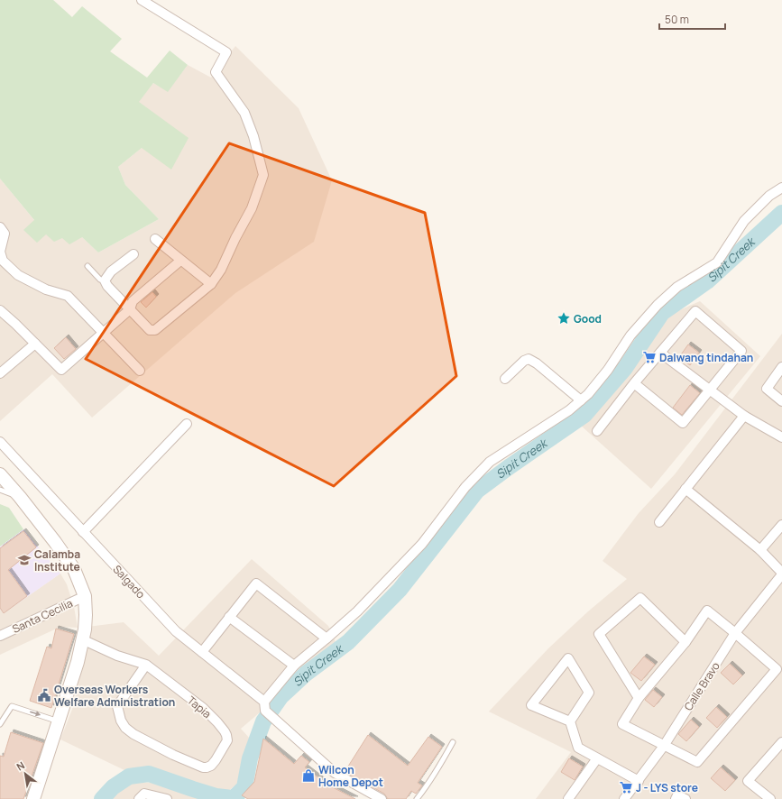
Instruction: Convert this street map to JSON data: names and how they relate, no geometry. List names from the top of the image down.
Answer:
{
  "streets": {
    "street": [
      "Salgado",
      "Santa Cecilia",
      "Calle Bravo",
      "Tapia"
    ]
  },
  "water": ["Sipit Creek"],
  "places": {
    "place": ["Good"],
    "supermarket": ["Dalwang tindahan", "J - LYS store"],
    "school or university": ["Calamba Institute"],
    "public building": ["Overseas Workers Welfare Administration"],
    "shop": ["Wilcon Home Depot"]
  },
  "scale_bar": "50 m",
  "north": "top left"
}
